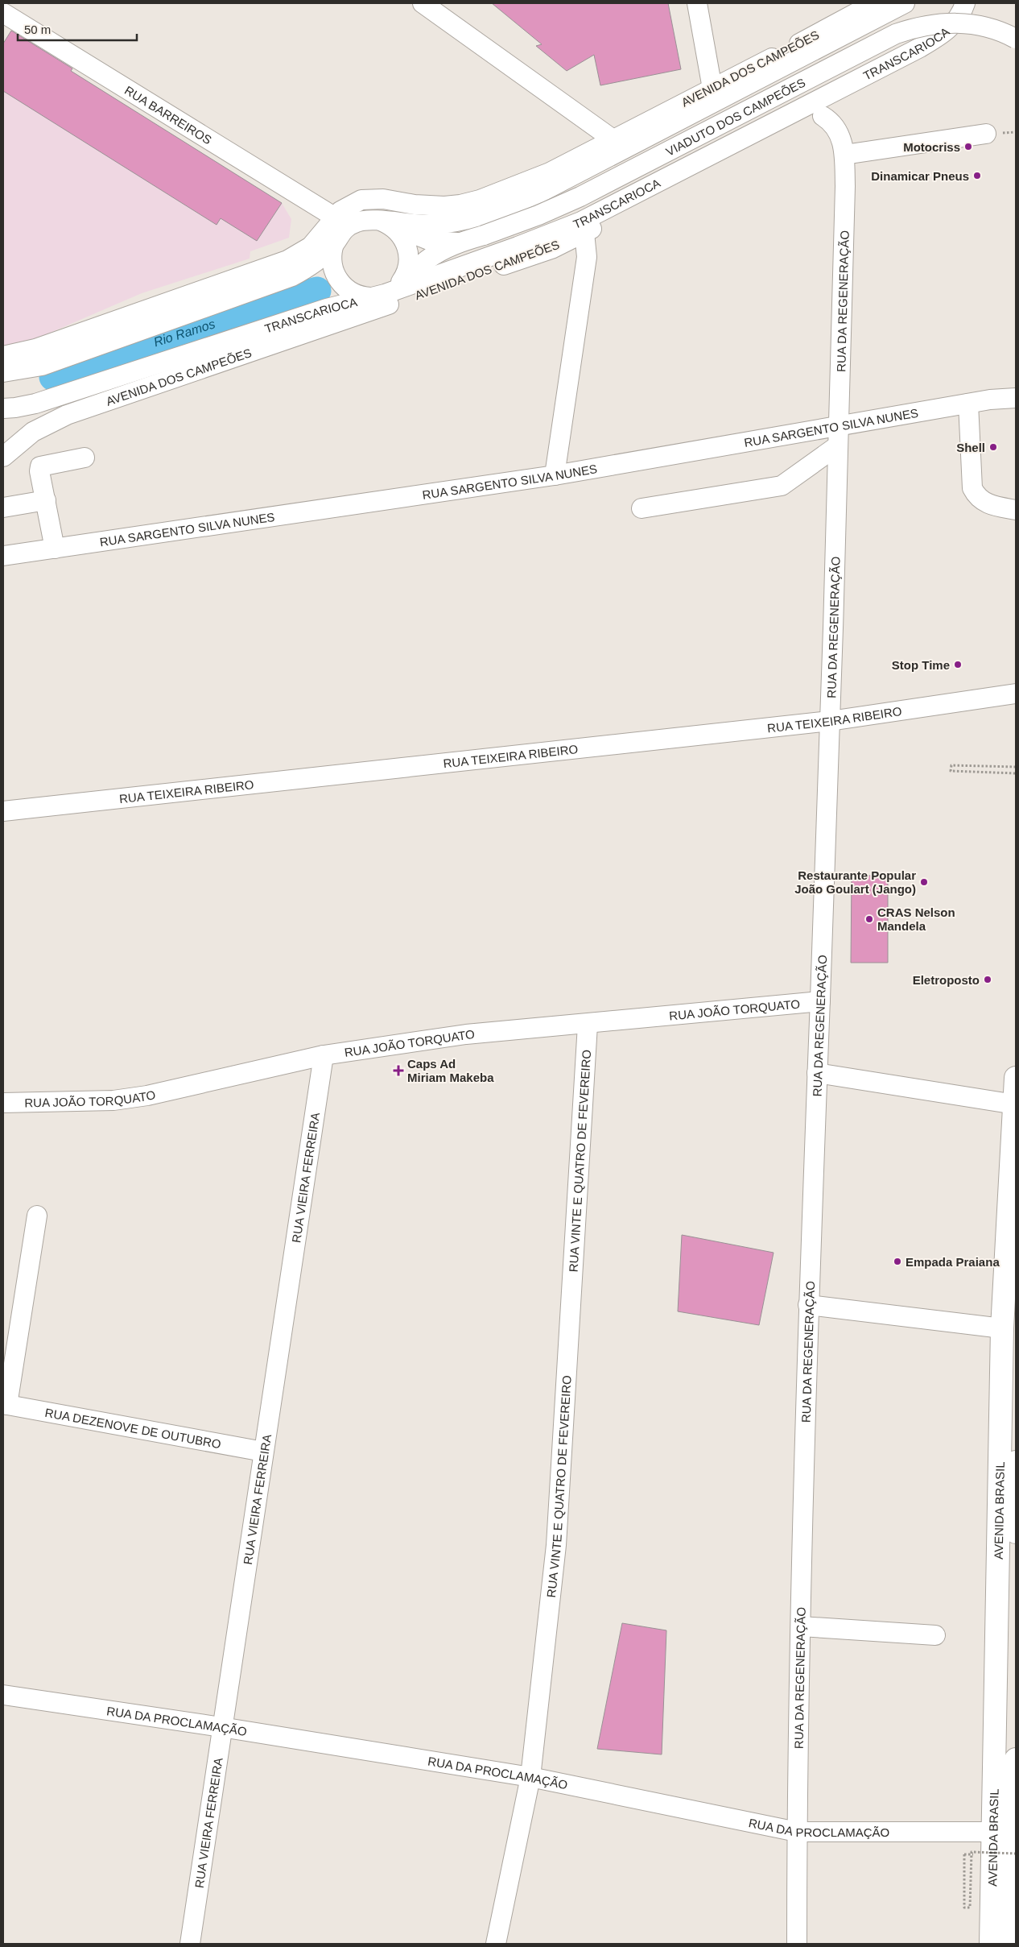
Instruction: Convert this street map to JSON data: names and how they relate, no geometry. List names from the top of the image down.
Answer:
{
  "streets": {
    "highway": ["AVENIDA BRASIL"],
    "street": [
      "TRANSCARIOCA",
      "AVENIDA DOS CAMPEÕES",
      "RUA BARREIROS",
      "VIADUTO DOS CAMPEÕES",
      "RUA DA REGENERAÇÃO",
      "RUA SARGENTO SILVA NUNES",
      "RUA TEIXEIRA RIBEIRO",
      "RUA JOÃO TORQUATO",
      "RUA VINTE E QUATRO DE FEVEREIRO",
      "RUA VIEIRA FERREIRA",
      "RUA DEZENOVE DE OUTUBRO",
      "RUA DA PROCLAMAÇÃO"
    ]
  },
  "crossings": [
    ["TRANSCARIOCA", "AVENIDA DOS CAMPEÕES"],
    ["TRANSCARIOCA", "RUA BARREIROS"],
    ["AVENIDA DOS CAMPEÕES", "RUA BARREIROS"],
    ["AVENIDA DOS CAMPEÕES", "RUA DA REGENERAÇÃO"],
    ["RUA DA REGENERAÇÃO", "RUA SARGENTO SILVA NUNES"],
    ["RUA DA REGENERAÇÃO", "RUA TEIXEIRA RIBEIRO"],
    ["RUA DA REGENERAÇÃO", "RUA JOÃO TORQUATO"],
    ["RUA DA REGENERAÇÃO", "RUA DA PROCLAMAÇÃO"],
    ["RUA JOÃO TORQUATO", "RUA VINTE E QUATRO DE FEVEREIRO"],
    ["RUA JOÃO TORQUATO", "RUA VIEIRA FERREIRA"],
    ["RUA VINTE E QUATRO DE FEVEREIRO", "RUA DA PROCLAMAÇÃO"],
    ["RUA VIEIRA FERREIRA", "RUA DEZENOVE DE OUTUBRO"],
    ["RUA VIEIRA FERREIRA", "RUA DA PROCLAMAÇÃO"],
    ["AVENIDA BRASIL", "RUA DA PROCLAMAÇÃO"]
  ],
  "water": ["Rio Ramos"],
  "places": {
    "other": [
      "Motocriss",
      "Dinamicar Pneus",
      "Shell",
      "Stop Time",
      "Restaurante Popular João Goulart (Jango)",
      "CRAS Nelson Mandela",
      "Eletroposto",
      "Empada Praiana"
    ],
    "health": ["Caps Ad Miriam Makeba"]
  },
  "scale_bar": "50 m"
}
